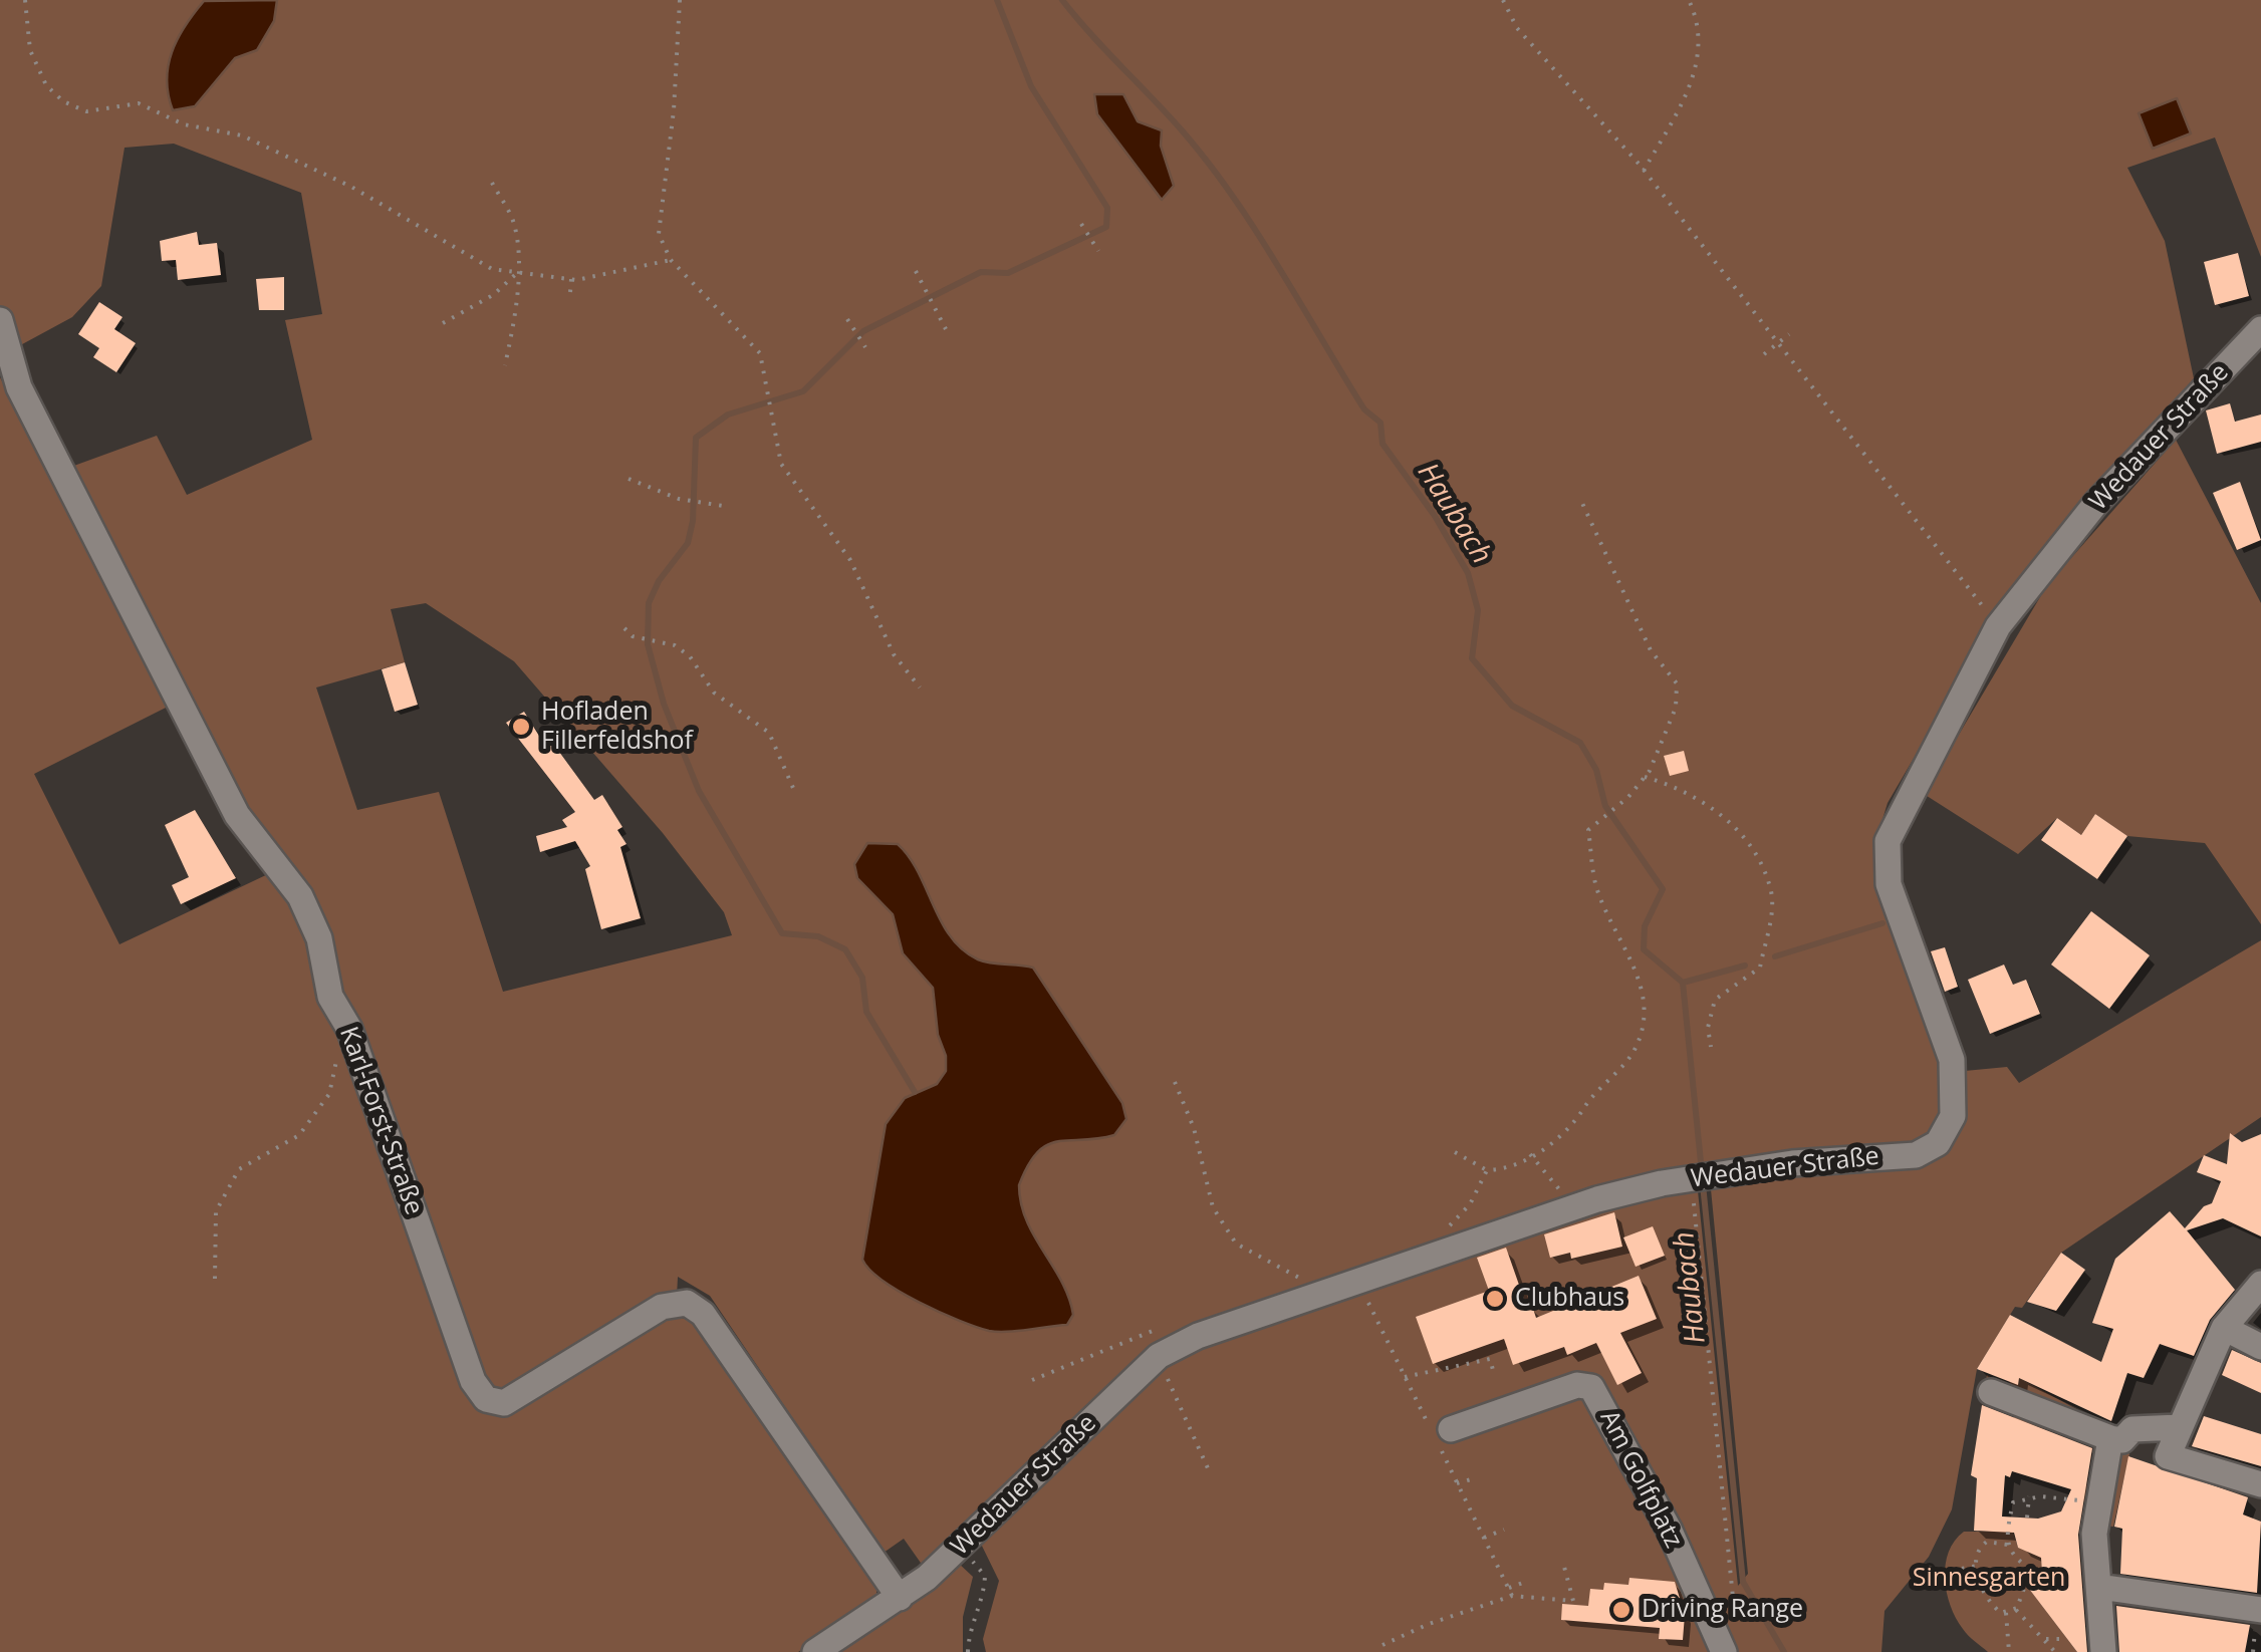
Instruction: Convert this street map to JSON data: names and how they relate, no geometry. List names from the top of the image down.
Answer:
{
  "streets": {
    "street": ["Wedauer Straße", "Karl-Forst-Straße", "Am Golfplatz"]
  },
  "crossings": [
    ["Wedauer Straße", "Karl-Forst-Straße"]
  ],
  "water": ["Haubach"],
  "parks": ["Sinnesgarten"],
  "places": ["Hofladen Fillerfeldshof", "Clubhaus", "Driving Range"]
}
